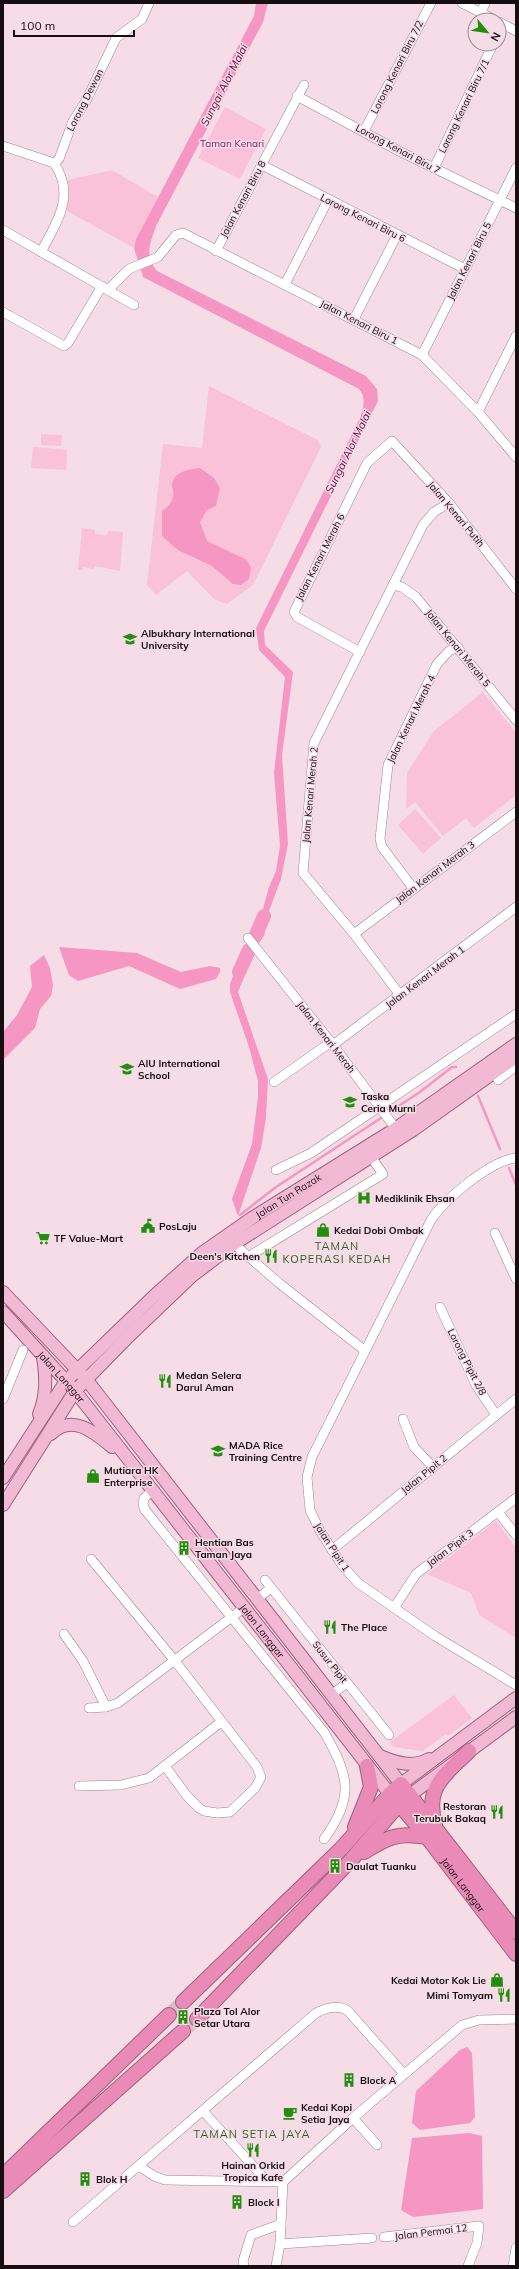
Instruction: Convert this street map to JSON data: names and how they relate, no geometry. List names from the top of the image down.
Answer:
{
  "streets": {
    "highway": ["Jalan Langgar"],
    "main road": ["Jalan Tun Razak"],
    "street": [
      "Lorong Kenari Biru 7/2",
      "Lorong Dewan",
      "Lorong Kenari Biru 7/1",
      "Lorong Kenari Biru 7",
      "Jalan Kenari Biru 8",
      "Lorong Kenari Biru 6",
      "Jalan Kenari Biru 5",
      "Jalan Kenari Biru 1",
      "Jalan Kenari Putih",
      "Jalan Kenari Merah 6",
      "Jalan Kenari Merah 5",
      "Jalan Kenari Merah 4",
      "Jalan Kenari Merah 2",
      "Jalan Kenari Merah 3",
      "Jalan Kenari Merah 1",
      "Jalan Kenari Merah",
      "Lorong Pipit 2/8",
      "Jalan Pipit 2",
      "Jalan Pipit 1",
      "Jalan Pipit 3",
      "Susur Pipit",
      "Jalan Permai 12"
    ]
  },
  "crossings": [
    ["Lorong Kenari Biru 7/2", "Lorong Kenari Biru 7"],
    ["Lorong Kenari Biru 7/1", "Lorong Kenari Biru 7"],
    ["Lorong Kenari Biru 7", "Jalan Kenari Biru 8"],
    ["Lorong Kenari Biru 7", "Jalan Kenari Biru 5"],
    ["Jalan Kenari Biru 8", "Lorong Kenari Biru 6"],
    ["Jalan Kenari Biru 8", "Jalan Kenari Biru 1"],
    ["Lorong Kenari Biru 6", "Jalan Kenari Biru 5"],
    ["Jalan Kenari Biru 5", "Jalan Kenari Biru 1"],
    ["Jalan Kenari Putih", "Jalan Kenari Merah 6"],
    ["Jalan Kenari Putih", "Jalan Kenari Merah 2"],
    ["Jalan Kenari Merah 6", "Jalan Kenari Merah 2"],
    ["Jalan Kenari Merah 5", "Jalan Kenari Merah 4"],
    ["Jalan Kenari Merah 5", "Jalan Kenari Merah 2"],
    ["Jalan Kenari Merah 4", "Jalan Kenari Merah 3"],
    ["Jalan Kenari Merah 2", "Jalan Kenari Merah 3"],
    ["Jalan Kenari Merah 2", "Jalan Kenari Merah 1"],
    ["Jalan Kenari Merah 1", "Jalan Kenari Merah"],
    ["Jalan Kenari Merah", "Jalan Tun Razak"],
    ["Jalan Tun Razak", "Jalan Langgar"],
    ["Lorong Pipit 2/8", "Jalan Pipit 2"],
    ["Jalan Pipit 2", "Jalan Pipit 1"],
    ["Jalan Pipit 1", "Jalan Pipit 3"]
  ],
  "districts": ["TAMAN KOPERASI KEDAH", "TAMAN SETIA JAYA"],
  "water": ["Sungai Alor Malai"],
  "parks": ["Taman Kenari"],
  "places": {
    "school or university": [
      "Albukhary International University",
      "AIU International School",
      "Taska Ceria Murni",
      "MADA Rice Training Centre"
    ],
    "hospital": ["Mediklinik Ehsan"],
    "public building": ["PosLaju"],
    "shop": ["Kedai Dobi Ombak", "Mutiara HK Enterprise", "Kedai Motor Kok Lie"],
    "supermarket": ["TF Value-Mart"],
    "restaurant": [
      "Deen's Kitchen",
      "Medan Selera Darul Aman",
      "The Place",
      "Restoran Terubuk Bakaq",
      "Mimi Tomyam",
      "Hainan Orkid Tropica Kafe"
    ],
    "building": [
      "Hentian Bas Taman Jaya",
      "Daulat Tuanku",
      "Plaza Tol Alor Setar Utara",
      "Block A",
      "Blok H",
      "Block I"
    ],
    "cafe": ["Kedai Kopi Setia Jaya"]
  },
  "scale_bar": "100 m",
  "north": "bottom right"
}
